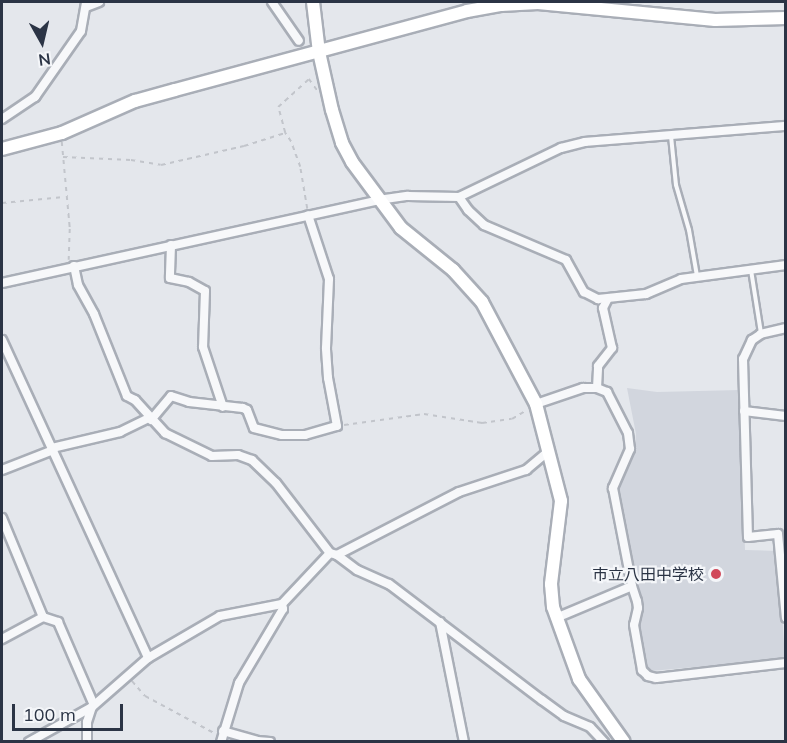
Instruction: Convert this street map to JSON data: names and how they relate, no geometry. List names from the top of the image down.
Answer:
{
  "places": ["市立八田中学校"],
  "scale_bar": "100 m",
  "north": "bottom"
}
